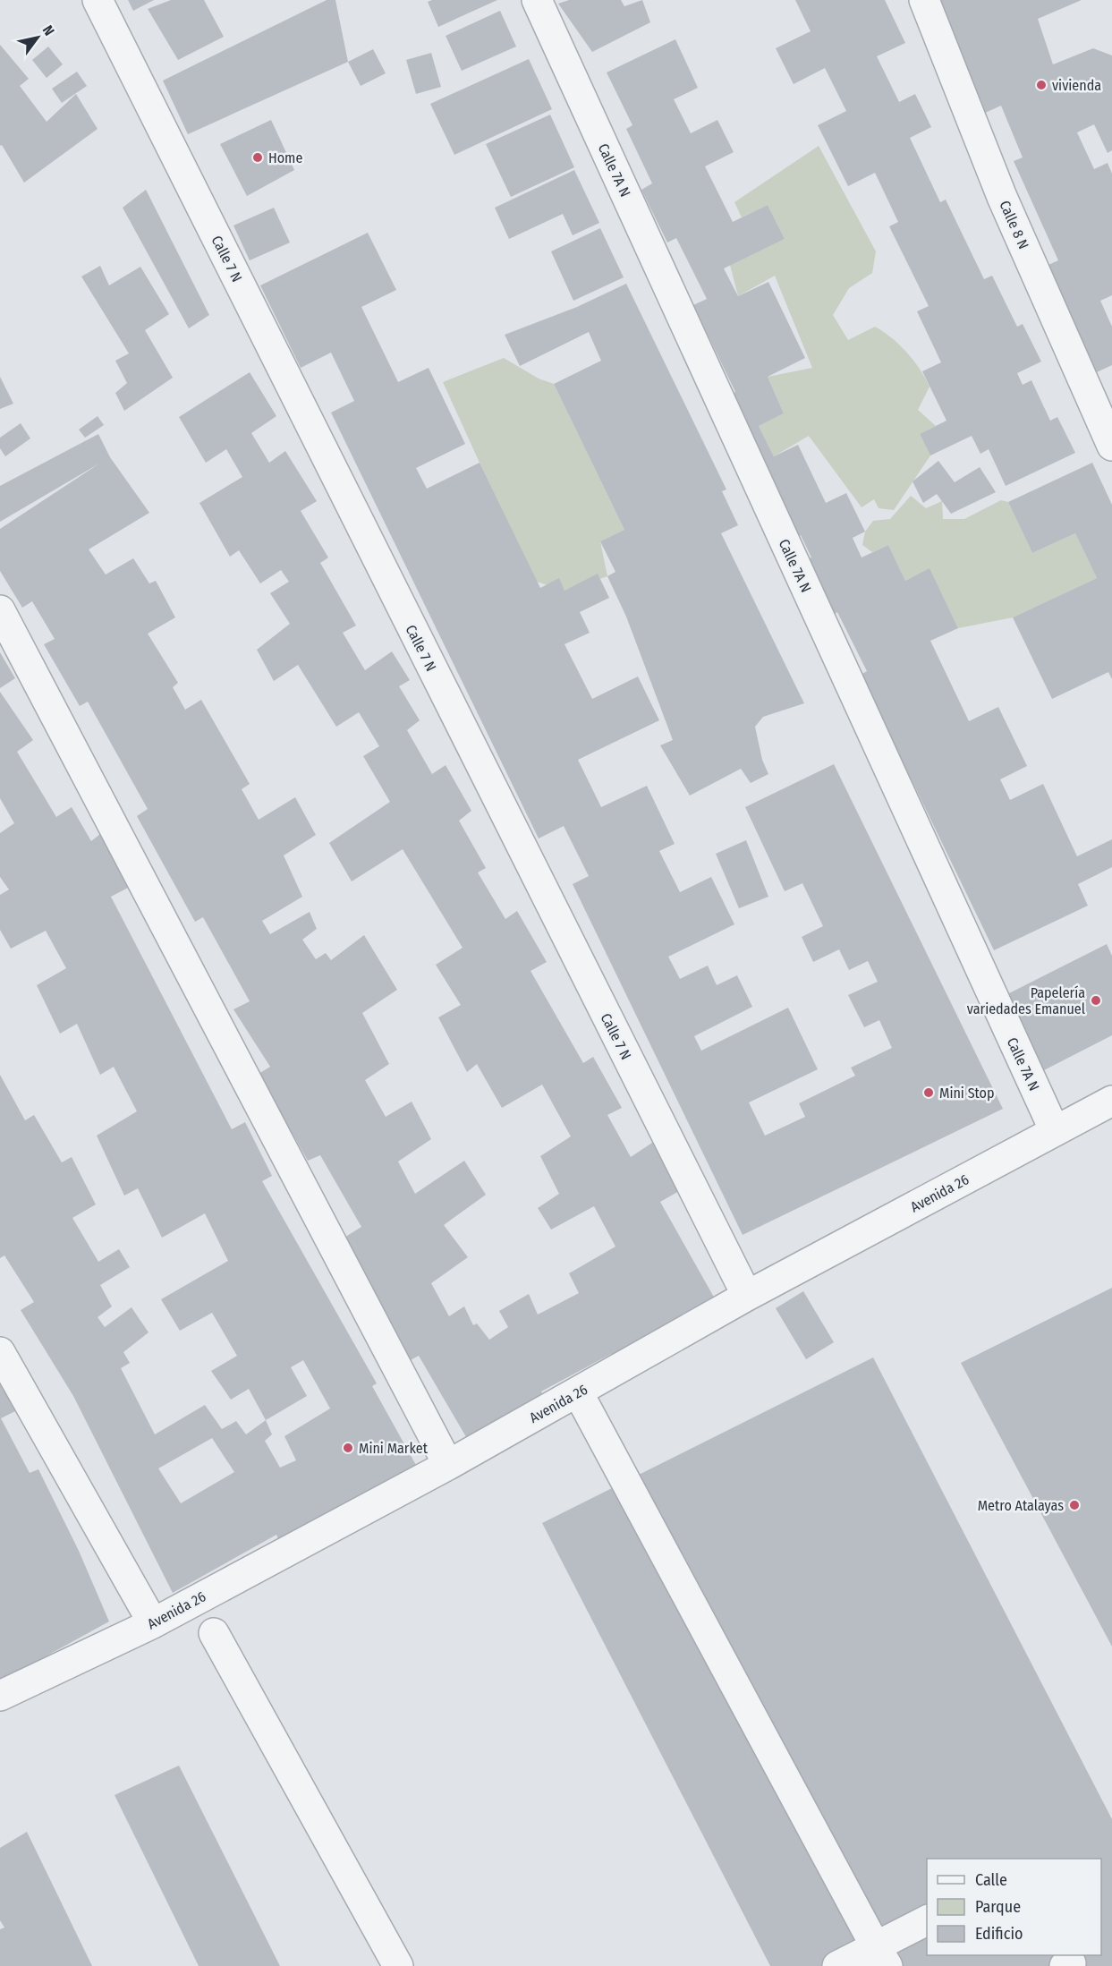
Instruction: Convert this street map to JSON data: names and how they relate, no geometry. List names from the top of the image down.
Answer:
{
  "streets": {
    "street": [
      "Calle 7A N",
      "Calle 8 N",
      "Calle 7 N",
      "Avenida 26"
    ]
  },
  "crossings": [
    ["Calle 7A N", "Avenida 26"],
    ["Calle 7 N", "Avenida 26"]
  ],
  "places": [
    "vivienda",
    "Home",
    "Papelería variedades Emanuel",
    "Mini Stop",
    "Mini Market",
    "Metro Atalayas"
  ],
  "legend": ["Calle", "Parque", "Edificio"],
  "north": "top right"
}
